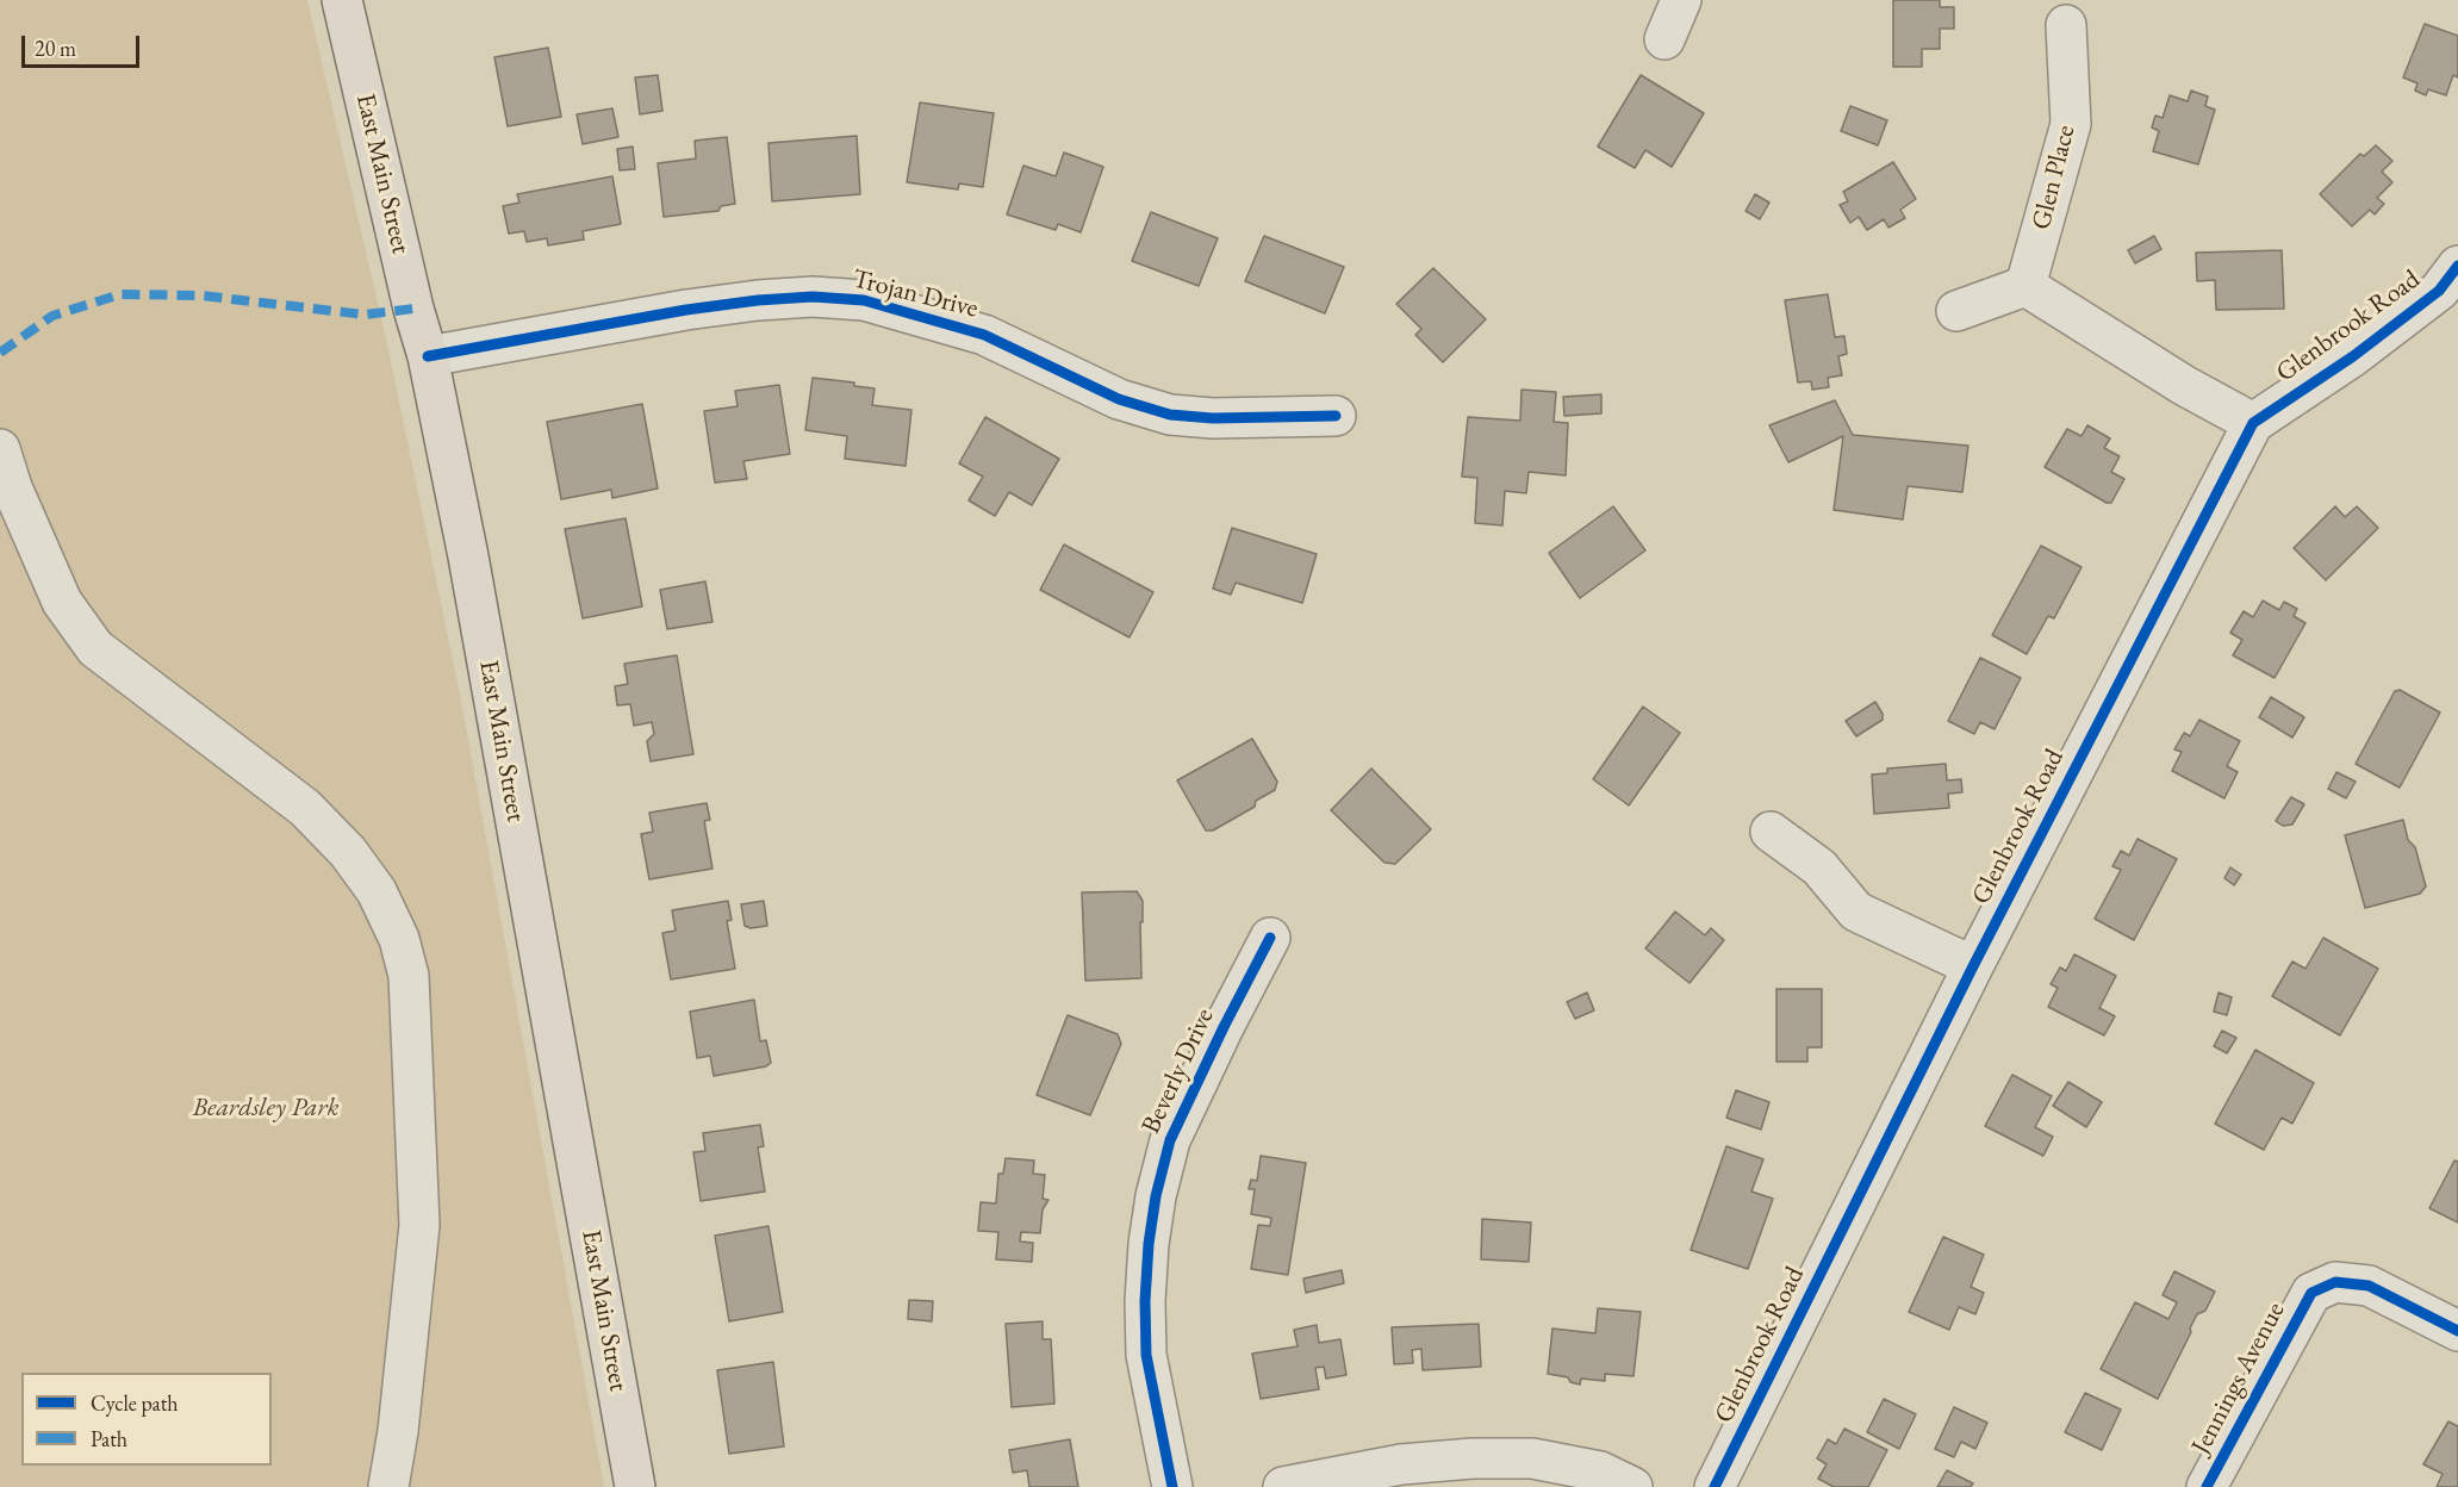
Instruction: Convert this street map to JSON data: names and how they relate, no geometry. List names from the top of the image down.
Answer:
{
  "streets": {
    "main road": ["East Main Street"],
    "street": [
      "Glen Place",
      "Trojan Drive",
      "Glenbrook Road",
      "Beverly Drive",
      "Jennings Avenue"
    ]
  },
  "crossings": [
    ["East Main Street", "Trojan Drive"]
  ],
  "parks": ["Beardsley Park"],
  "legend": ["Cycle path", "Path"],
  "scale_bar": "20 m"
}
